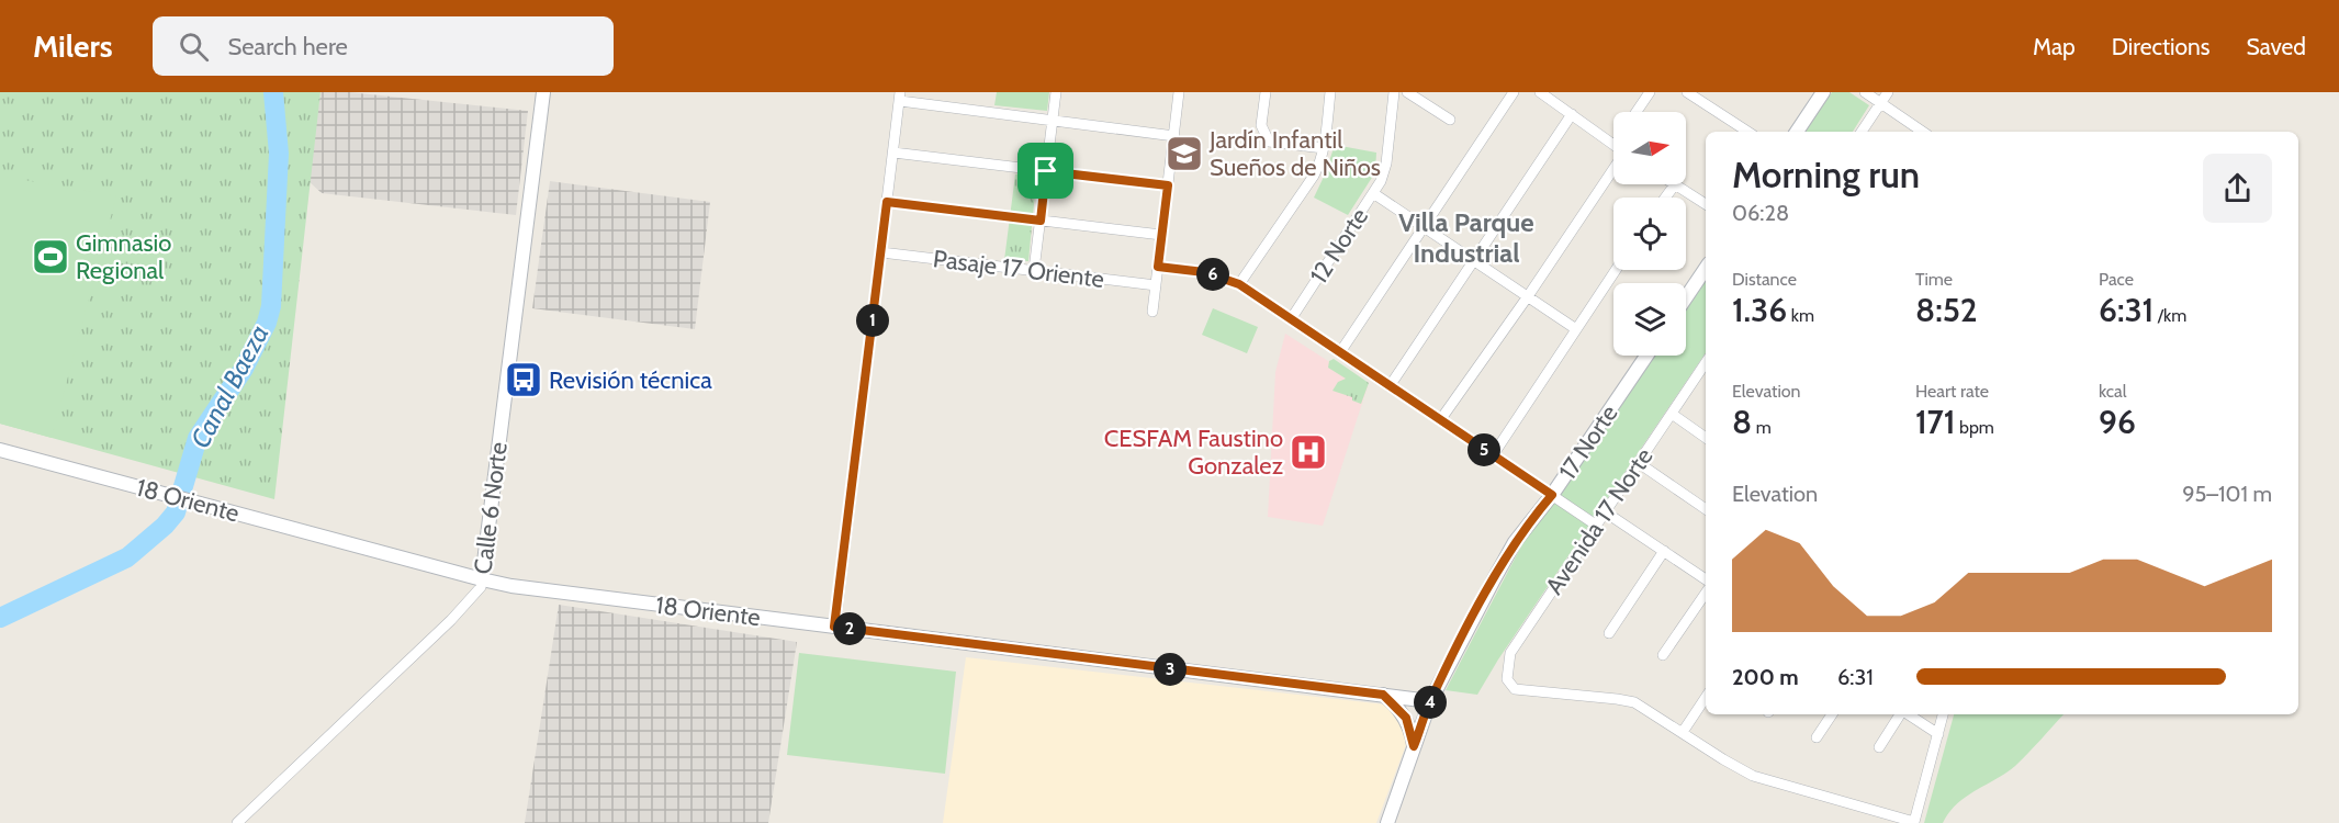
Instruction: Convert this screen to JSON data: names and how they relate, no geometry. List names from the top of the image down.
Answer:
{
  "streets": {
    "street": [
      "12 Norte",
      "Pasaje 17 Oriente",
      "17 Norte",
      "18 Oriente",
      "Calle 6 Norte",
      "Avenida 17 Norte"
    ]
  },
  "crossings": [
    ["17 Norte", "18 Oriente"],
    ["18 Oriente", "Calle 6 Norte"]
  ],
  "districts": ["Villa Parque Industrial"],
  "water": ["Canal Baeza"],
  "places": {
    "school or university": ["Jardín Infantil Sueños de Niños"],
    "sports": ["Gimnasio Regional"],
    "bus stop": ["Revisión técnica"],
    "hospital": ["CESFAM Faustino Gonzalez"]
  },
  "north": "right",
  "page": {
    "header": "Milers",
    "search": "Search here",
    "nav": ["Map", "Directions", "Saved"],
    "heading": ["Morning run", "06:28"],
    "stats": [
      ["Distance", "1.36 km"],
      ["Time", "8:52"],
      ["Pace", "6:31 /km"],
      ["Elevation", "8 m"],
      ["Heart rate", "171 bpm"],
      ["kcal", "96"]
    ],
    "pins": [
      "6",
      "1",
      "5",
      "2",
      "3",
      "4"
    ],
    "chart": ["Elevation", "95–101 m"],
    "list": [
      {
        "name": "200 m",
        "note": "6:31"
      }
    ]
  }
}
